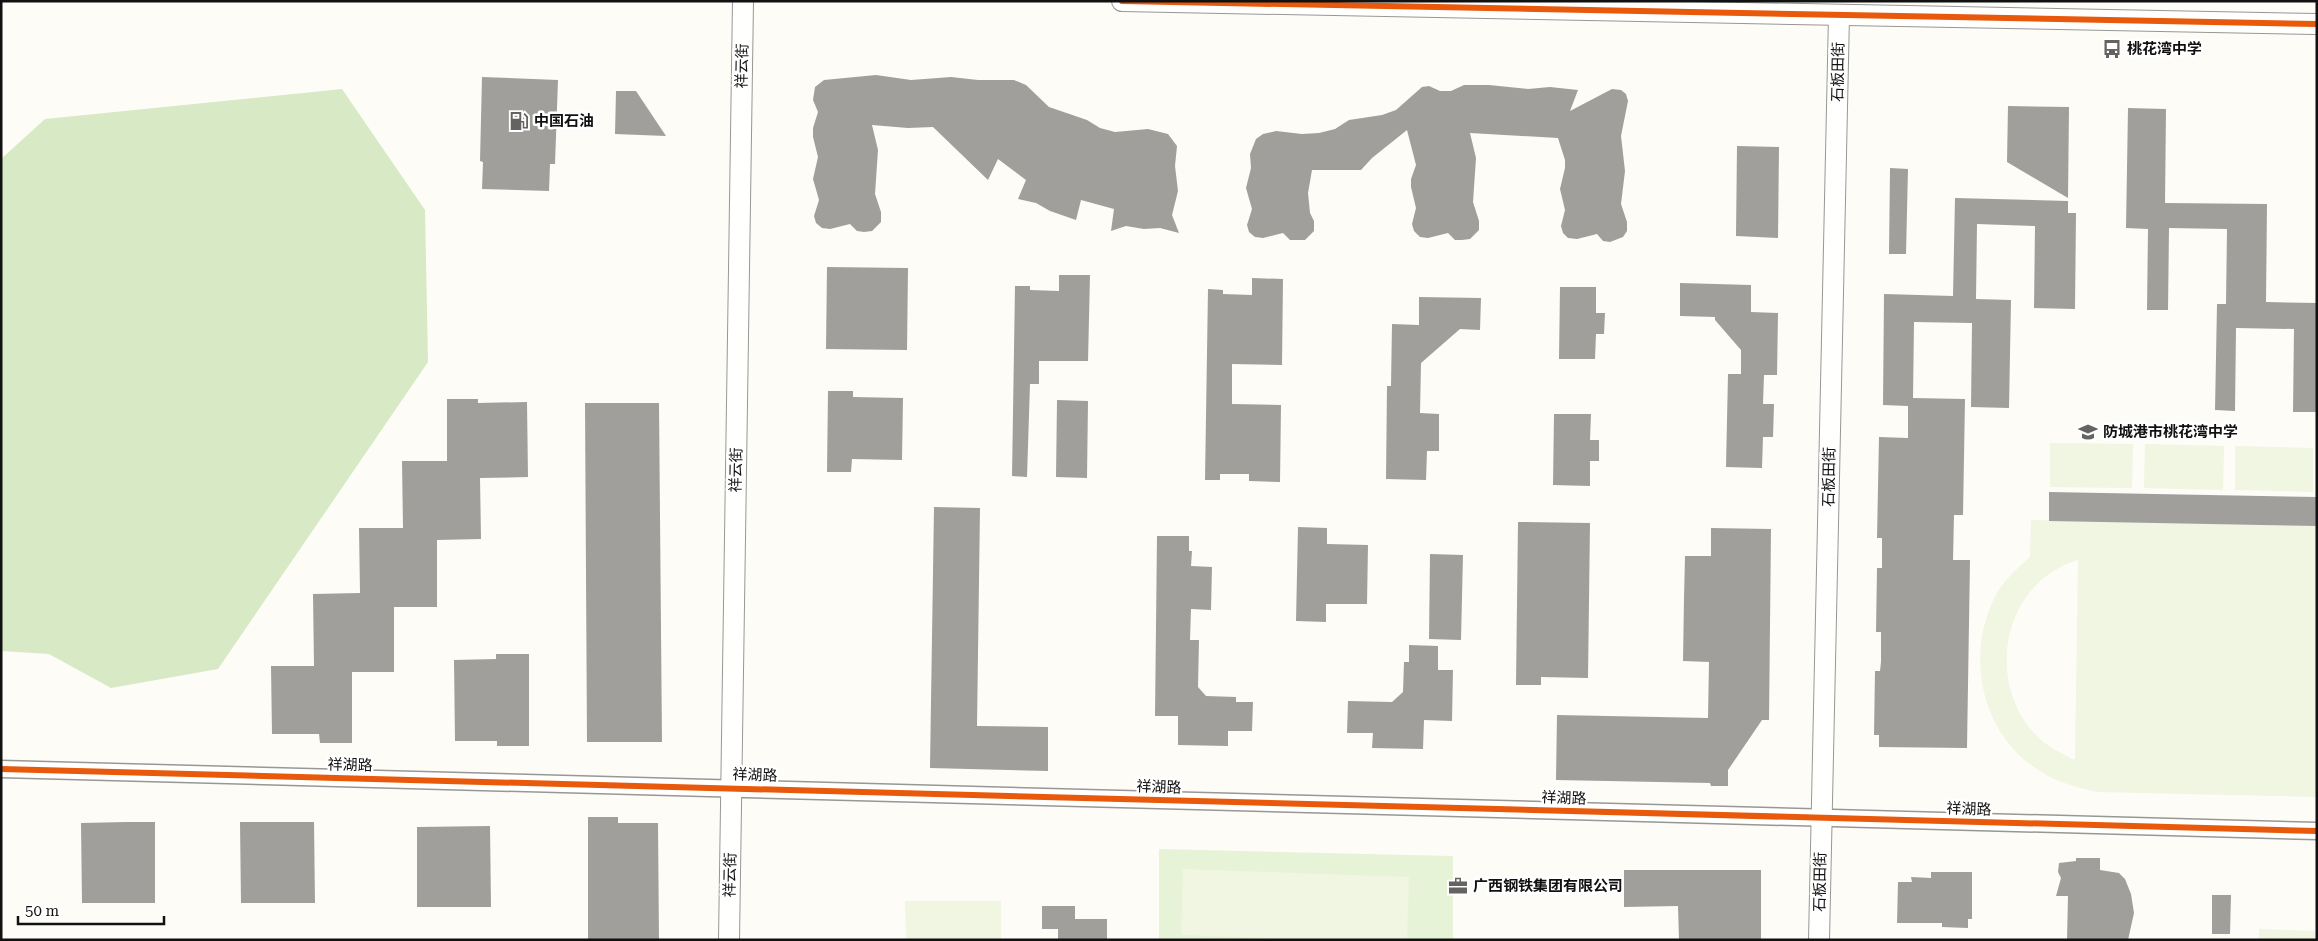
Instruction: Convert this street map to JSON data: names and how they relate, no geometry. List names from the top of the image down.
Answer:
{
  "streets": {
    "street": ["祥云街", "石板田街", "祥湖路"]
  },
  "crossings": [
    ["祥云街", "祥湖路"],
    ["石板田街", "祥湖路"]
  ],
  "places": {
    "bus stop": ["桃花湾中学"],
    "fuel station": ["中国石油"],
    "school or university": ["防城港市桃花湾中学"],
    "office": ["广西钢铁集团有限公司"]
  },
  "scale_bar": "50 m"
}
